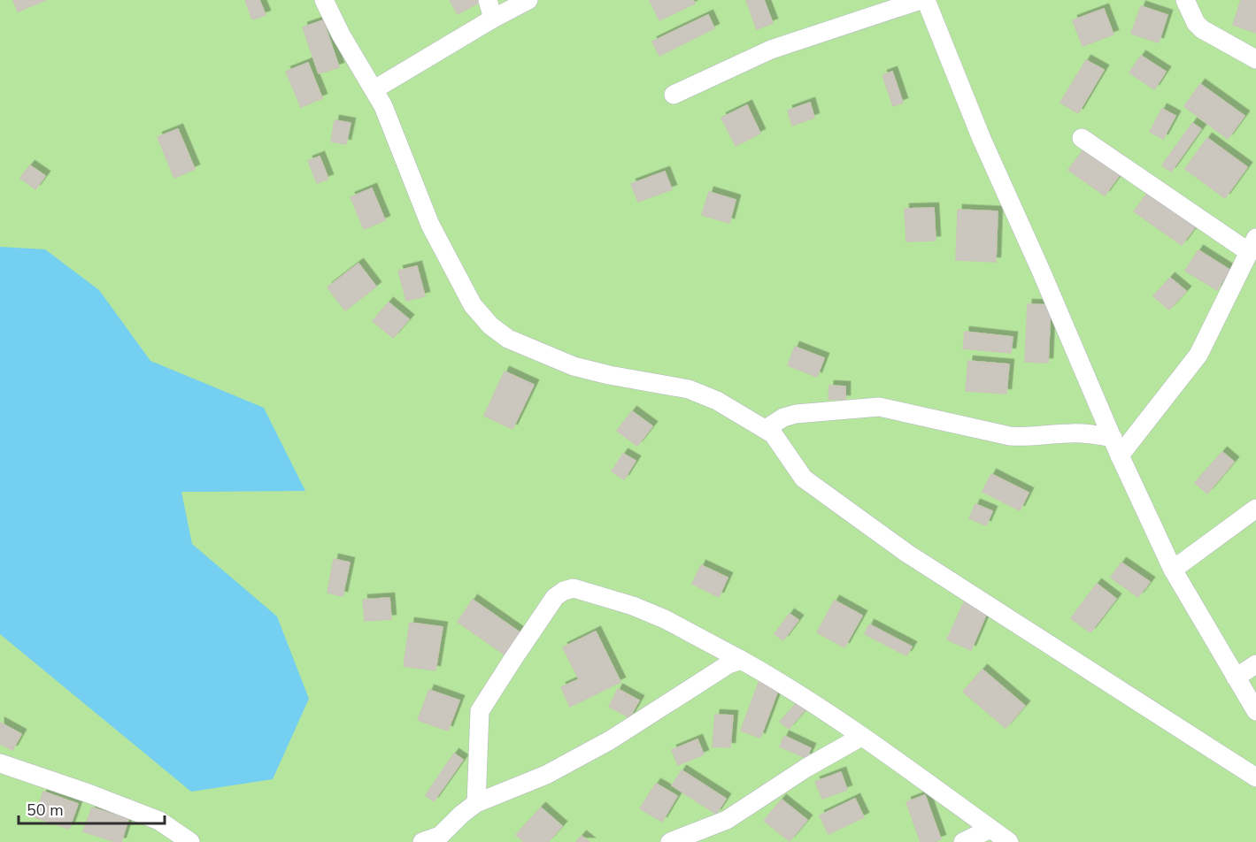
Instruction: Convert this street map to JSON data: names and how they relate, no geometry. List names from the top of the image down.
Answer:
{
  "scale_bar": "50 m"
}
